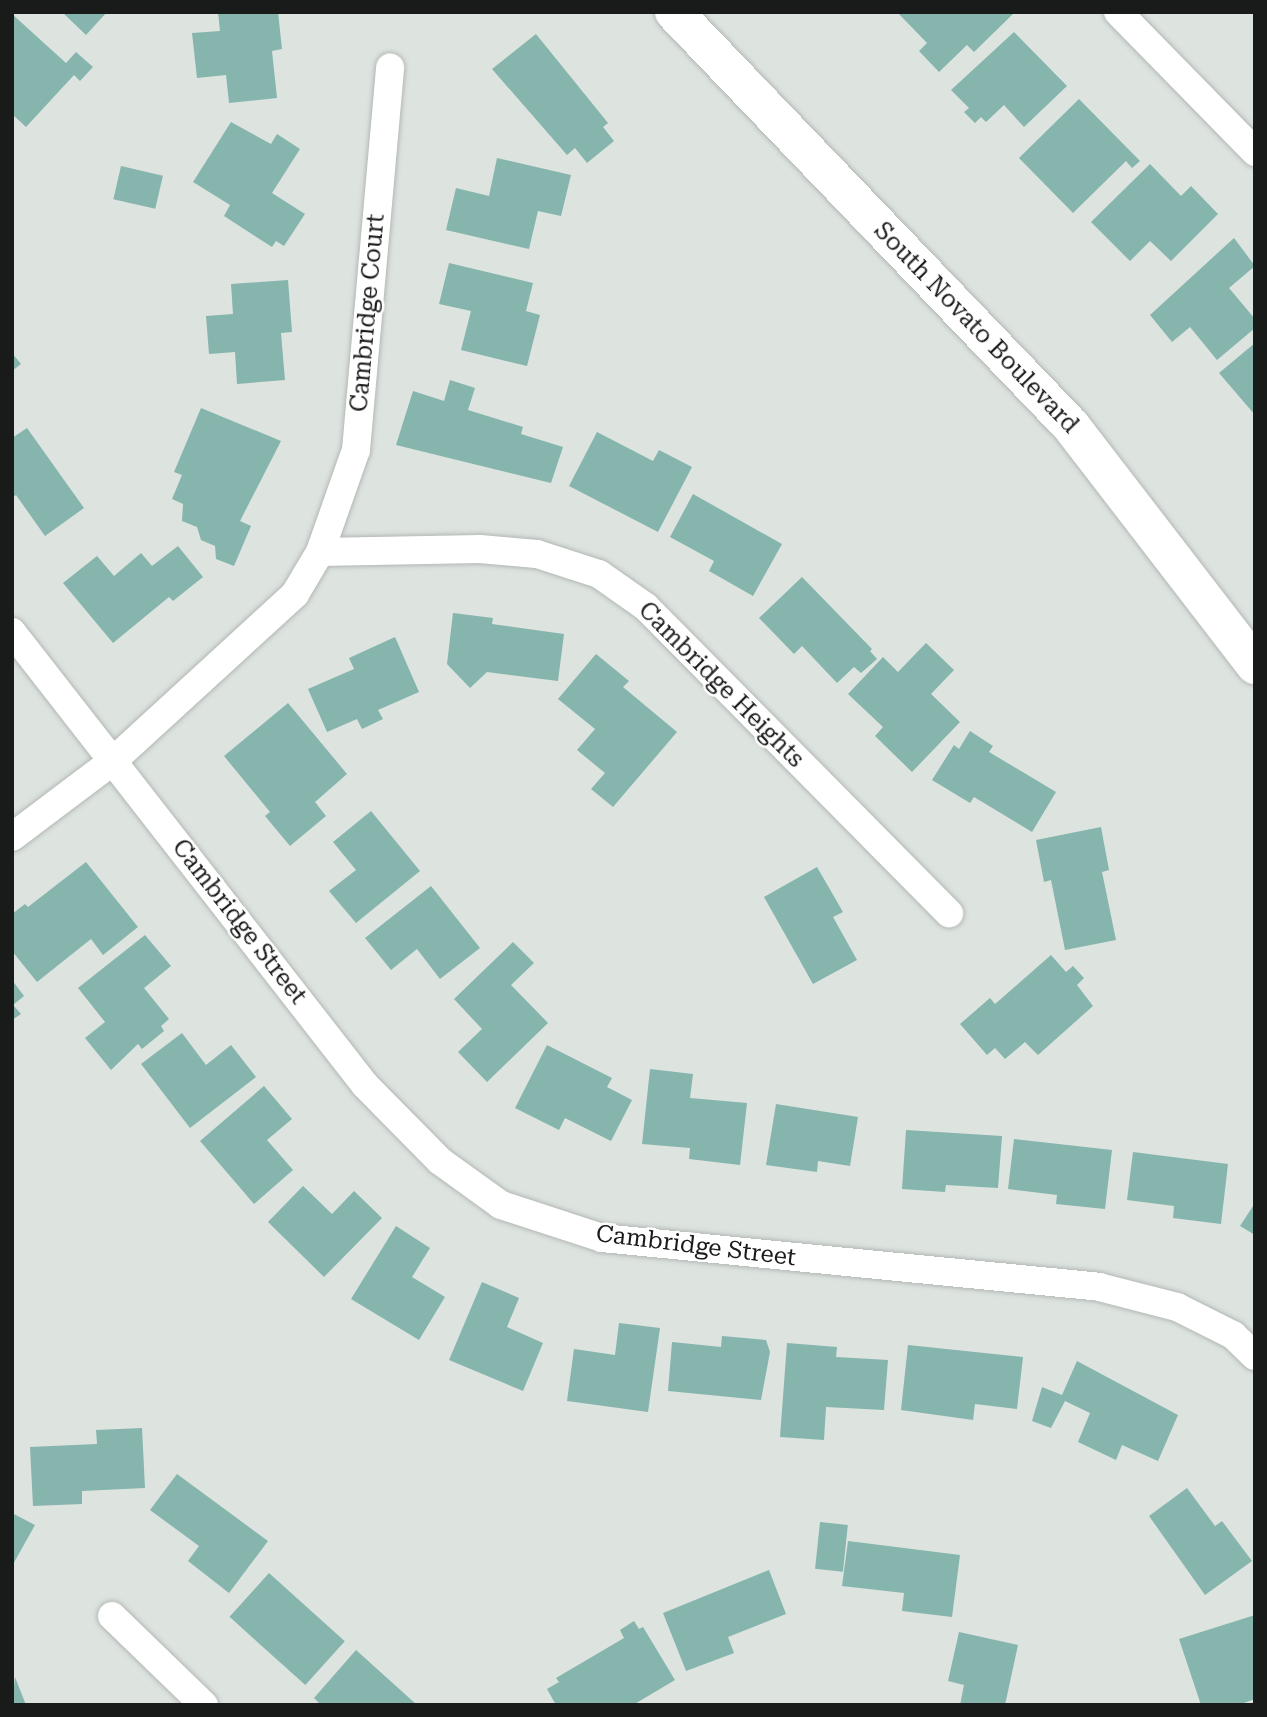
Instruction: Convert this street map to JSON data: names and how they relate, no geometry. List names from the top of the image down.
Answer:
{
  "streets": {
    "main road": ["South Novato Boulevard"],
    "street": ["Cambridge Court", "Cambridge Heights", "Cambridge Street"]
  },
  "crossings": [
    ["Cambridge Court", "Cambridge Heights"]
  ]
}
